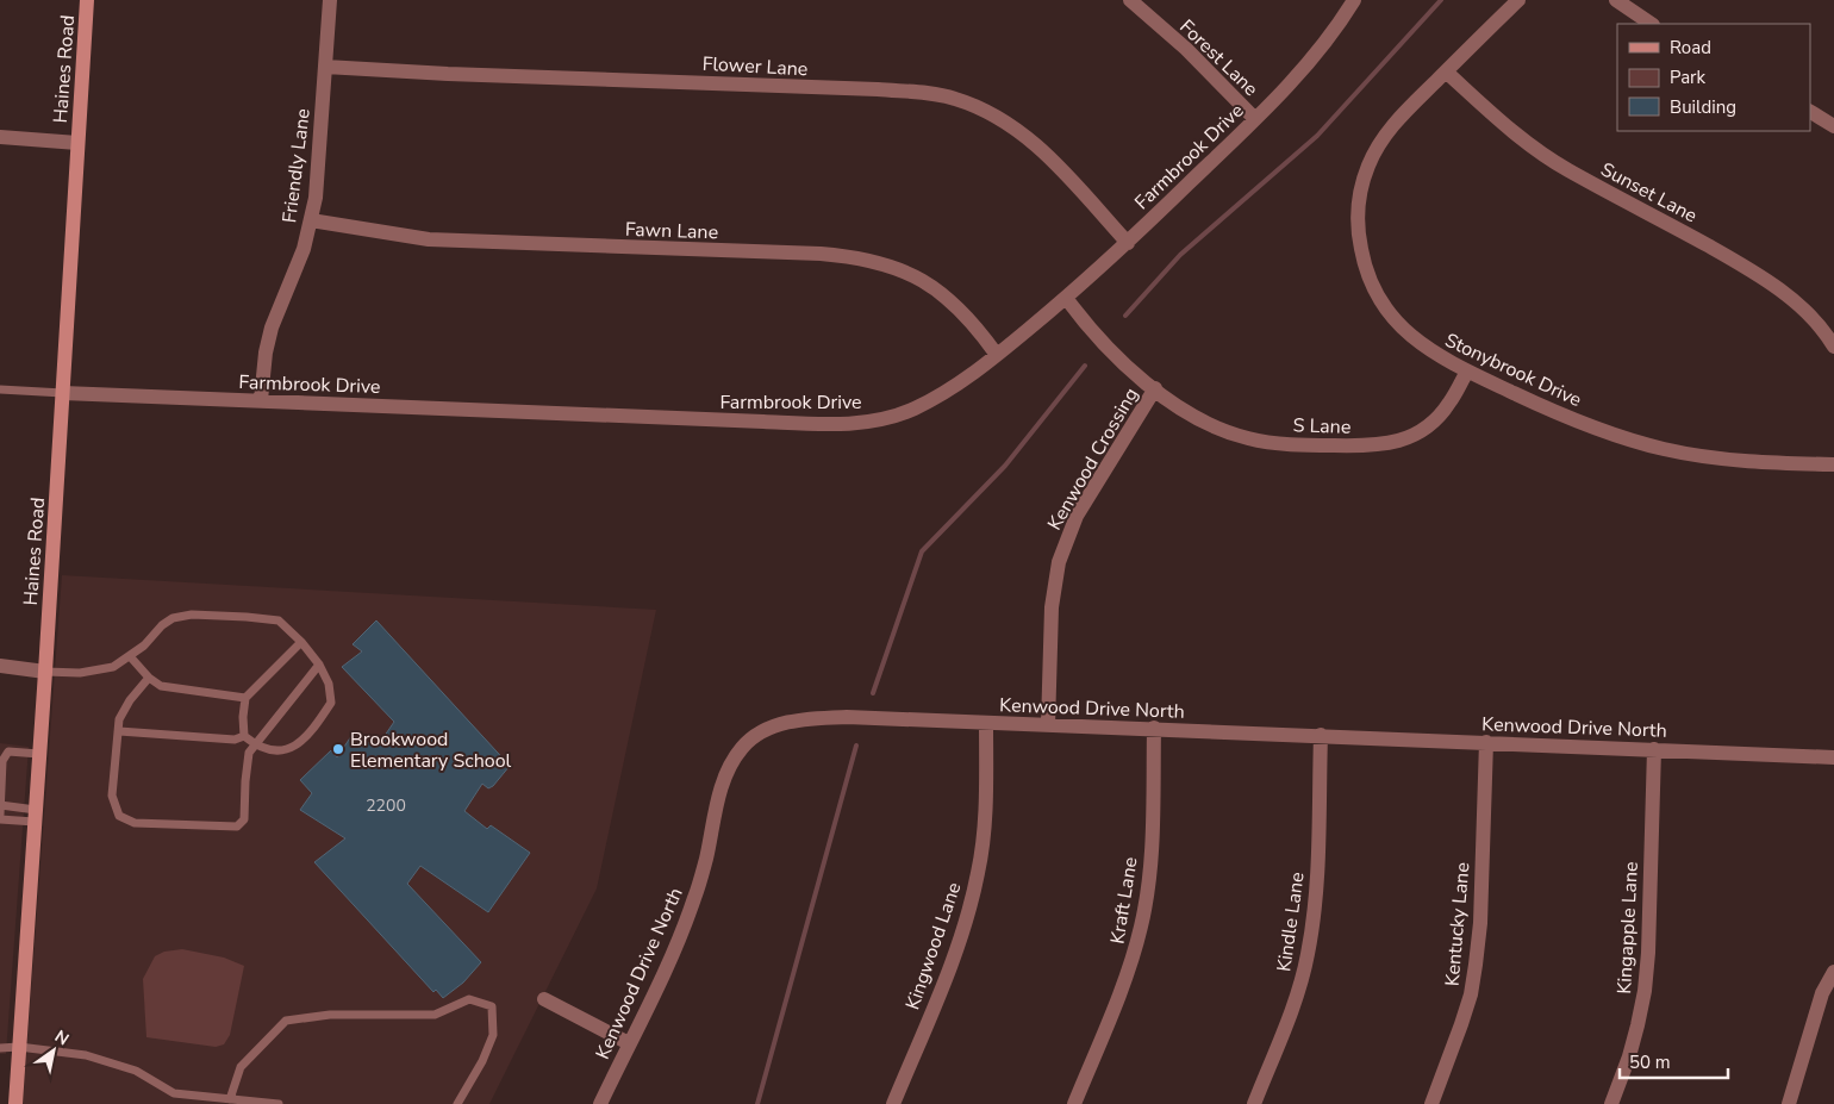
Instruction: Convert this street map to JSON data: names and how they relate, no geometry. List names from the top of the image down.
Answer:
{
  "streets": {
    "street": [
      "Forest Lane",
      "Flower Lane",
      "Haines Road",
      "Farmbrook Drive",
      "Friendly Lane",
      "Sunset Lane",
      "Fawn Lane",
      "Stonybrook Drive",
      "S Lane",
      "Kenwood Crossing",
      "Kenwood Drive North",
      "Kraft Lane",
      "Kindle Lane",
      "Kentucky Lane",
      "Kingapple Lane",
      "Kingwood Lane"
    ]
  },
  "crossings": [
    ["Forest Lane", "Farmbrook Drive"],
    ["Flower Lane", "Farmbrook Drive"],
    ["Flower Lane", "Friendly Lane"],
    ["Haines Road", "Farmbrook Drive"],
    ["Farmbrook Drive", "Friendly Lane"],
    ["Farmbrook Drive", "Fawn Lane"],
    ["Farmbrook Drive", "S Lane"],
    ["Friendly Lane", "Fawn Lane"],
    ["Sunset Lane", "Stonybrook Drive"],
    ["Stonybrook Drive", "S Lane"],
    ["S Lane", "Kenwood Crossing"],
    ["Kenwood Crossing", "Kenwood Drive North"],
    ["Kenwood Drive North", "Kraft Lane"],
    ["Kenwood Drive North", "Kindle Lane"],
    ["Kenwood Drive North", "Kentucky Lane"],
    ["Kenwood Drive North", "Kingapple Lane"],
    ["Kenwood Drive North", "Kingwood Lane"]
  ],
  "places": ["Brookwood Elementary School"],
  "house_numbers": ["2200"],
  "legend": ["Road", "Park", "Building"],
  "scale_bar": "50 m",
  "north": "top right"
}
